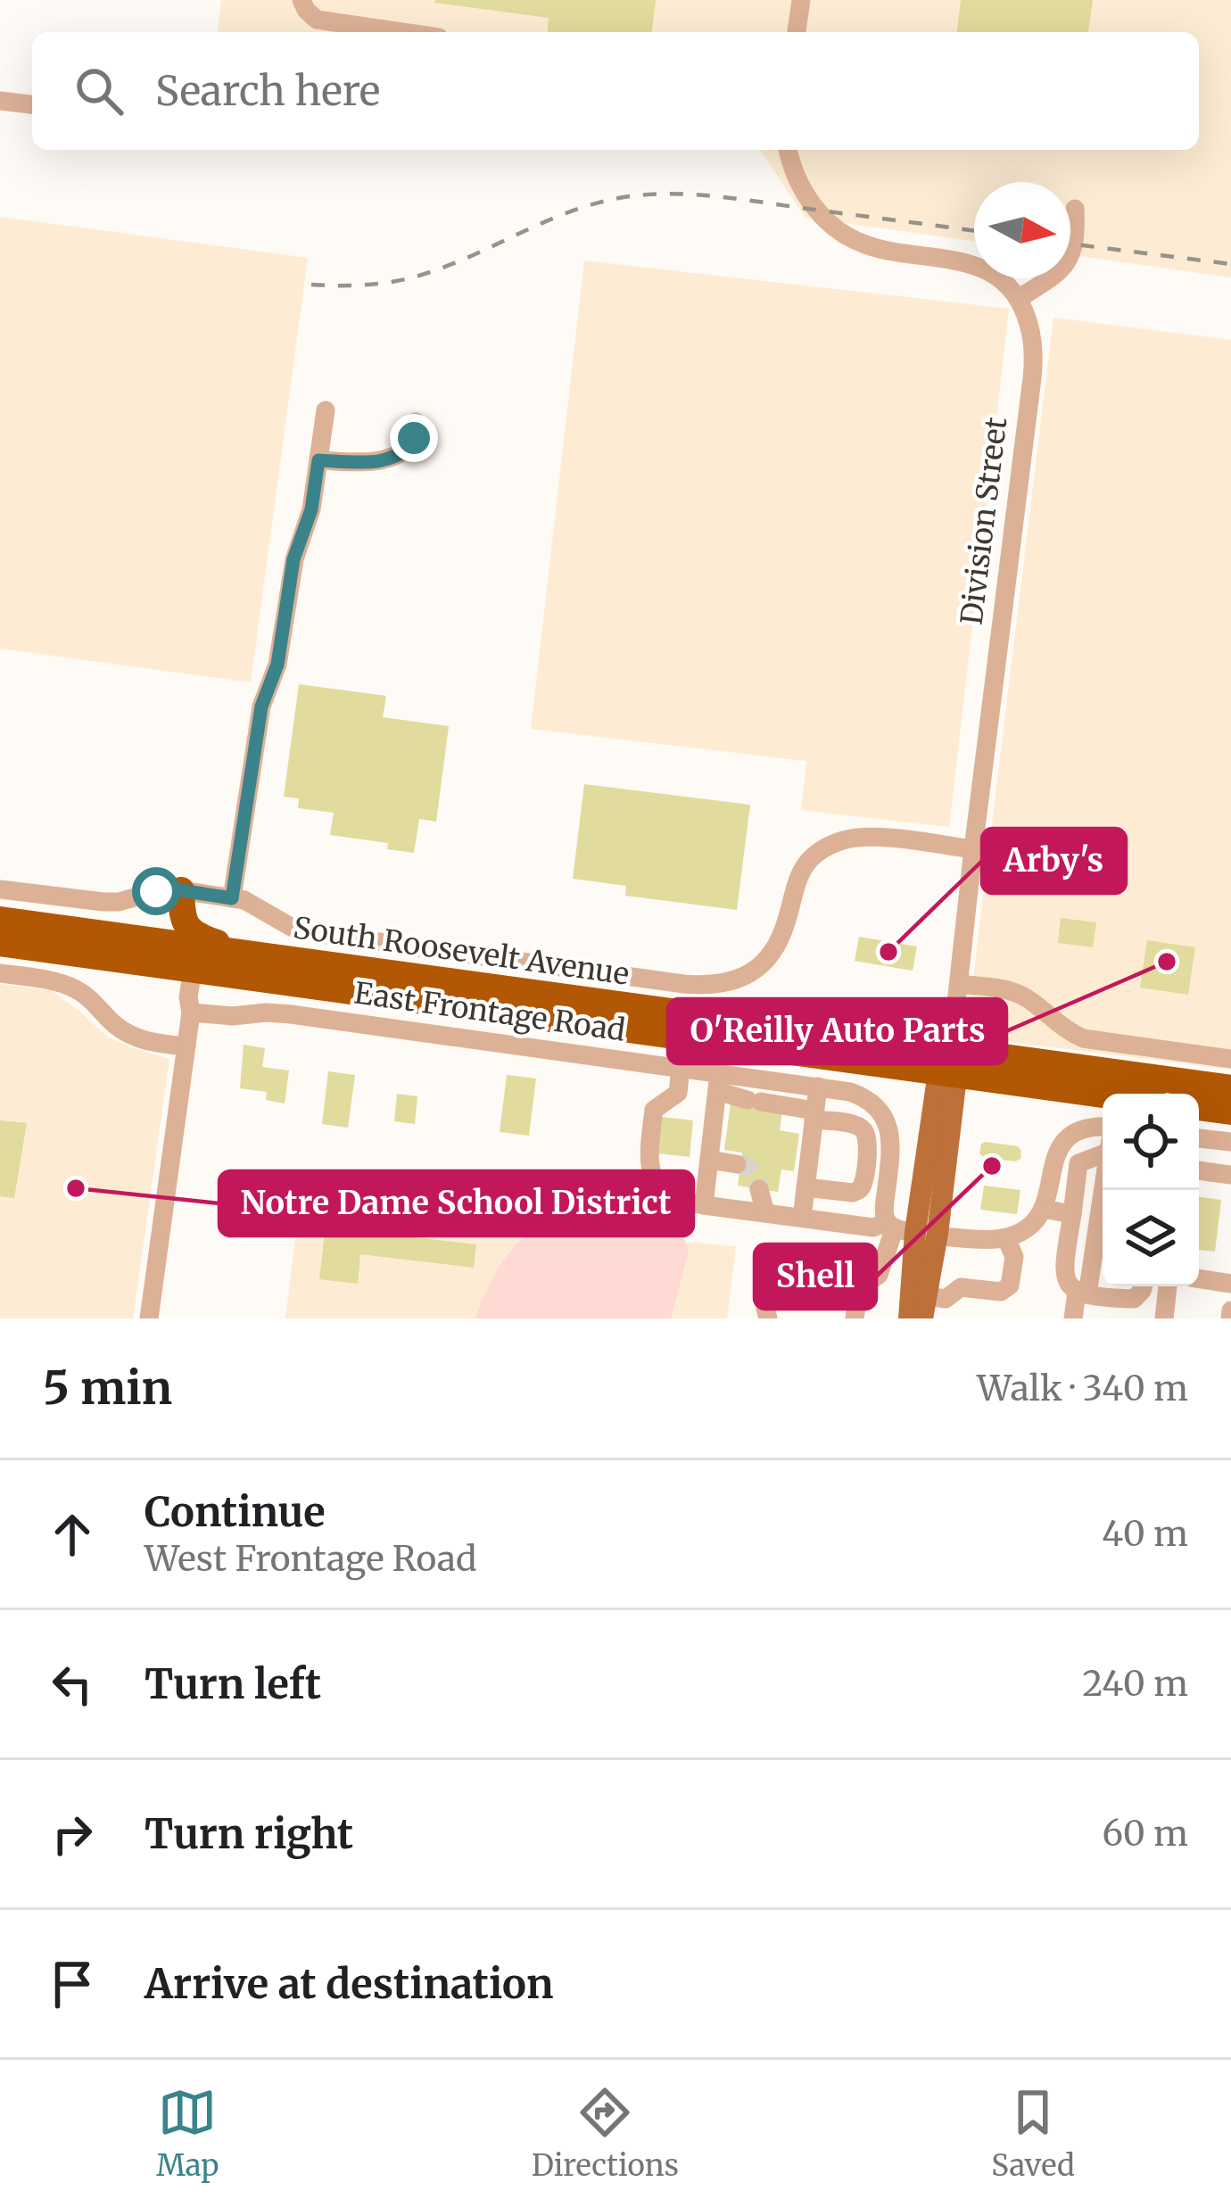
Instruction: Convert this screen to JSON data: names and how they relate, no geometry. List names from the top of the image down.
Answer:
{
  "streets": {
    "highway": ["South Roosevelt Avenue"],
    "main road": ["Division Street"],
    "street": ["East Frontage Road"]
  },
  "crossings": [
    ["Division Street", "South Roosevelt Avenue"],
    ["Division Street", "East Frontage Road"]
  ],
  "places": [
    "Arby's",
    "O'Reilly Auto Parts",
    "Shell",
    "Notre Dame School District"
  ],
  "north": "right",
  "page": {
    "search": "Search here",
    "heading": ["5 min", "Walk · 340 m"],
    "list": [
      ["Continue", "West Frontage Road", "40 m"],
      ["Turn left", "240 m"],
      ["Turn right", "60 m"],
      "Arrive at destination"
    ],
    "nav": ["Map", "Directions", "Saved"]
  }
}
